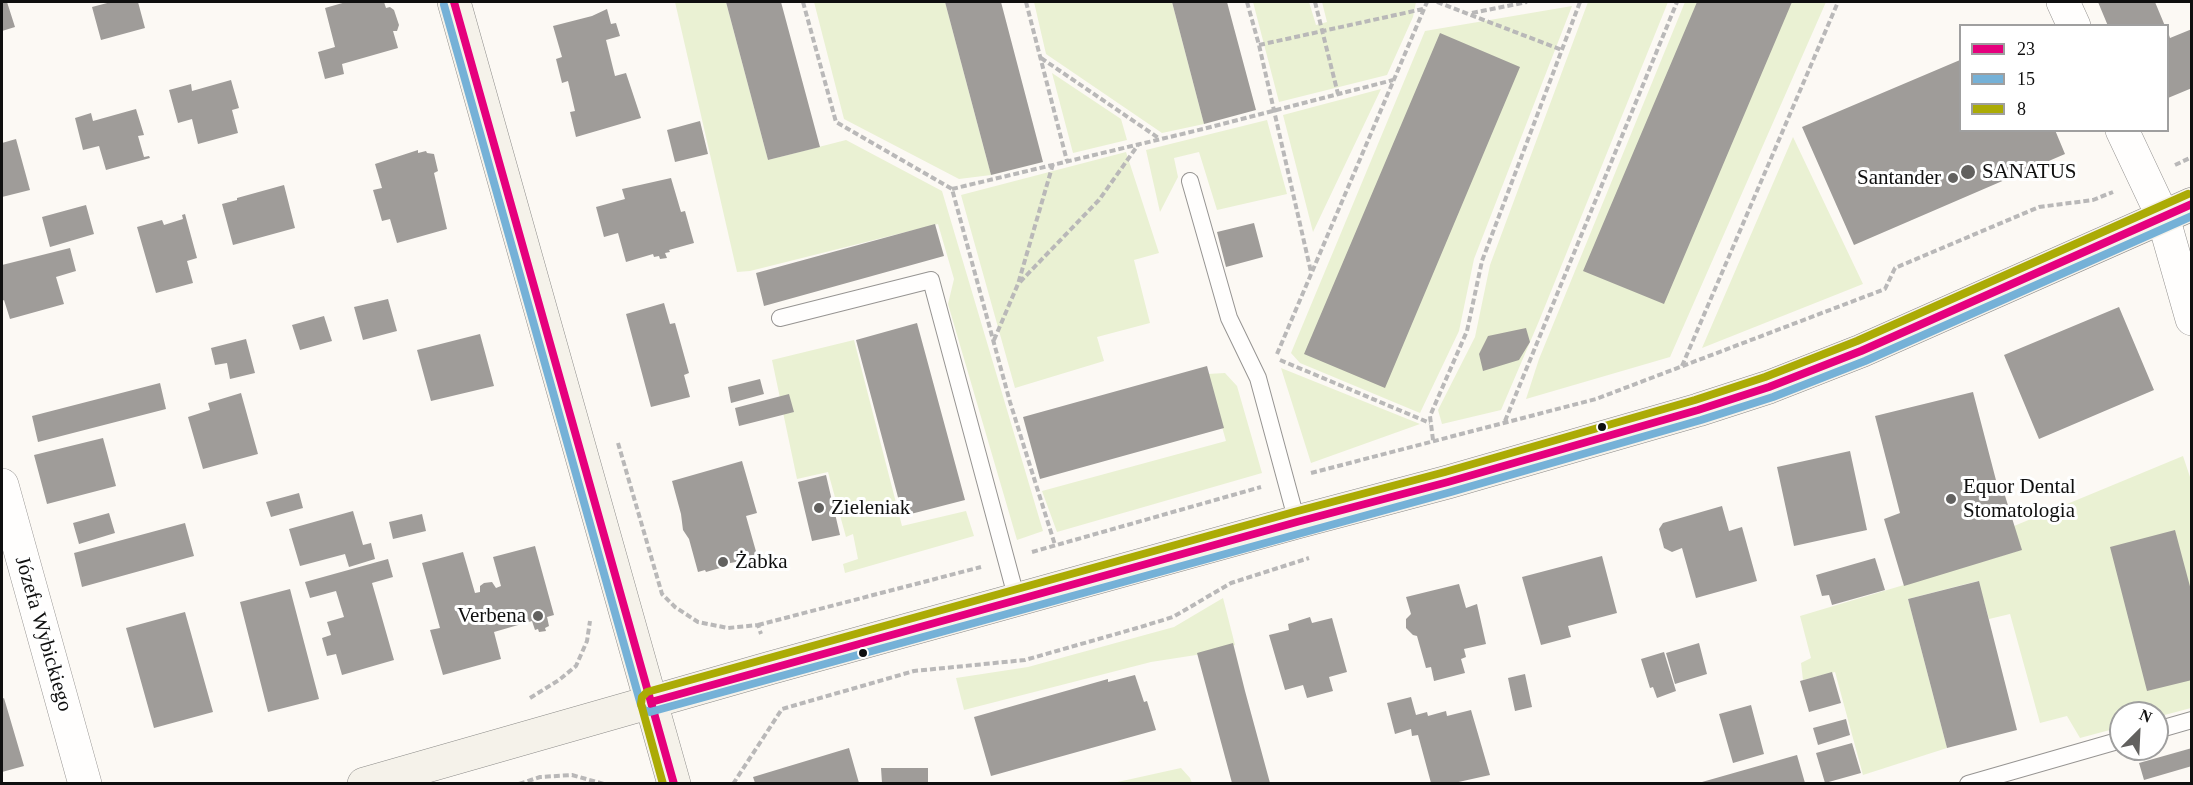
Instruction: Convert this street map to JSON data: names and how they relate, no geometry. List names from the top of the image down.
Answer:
{
  "streets": {
    "street": ["Józefa Wybickiego"]
  },
  "places": [
    "SANATUS",
    "Santander",
    "Equor Dental Stomatologia",
    "Zieleniak",
    "Żabka",
    "Verbena"
  ],
  "lines": ["transit line 23", "transit line 15", "transit line 8"],
  "legend": ["23", "15", "8"],
  "north": "top right"
}
